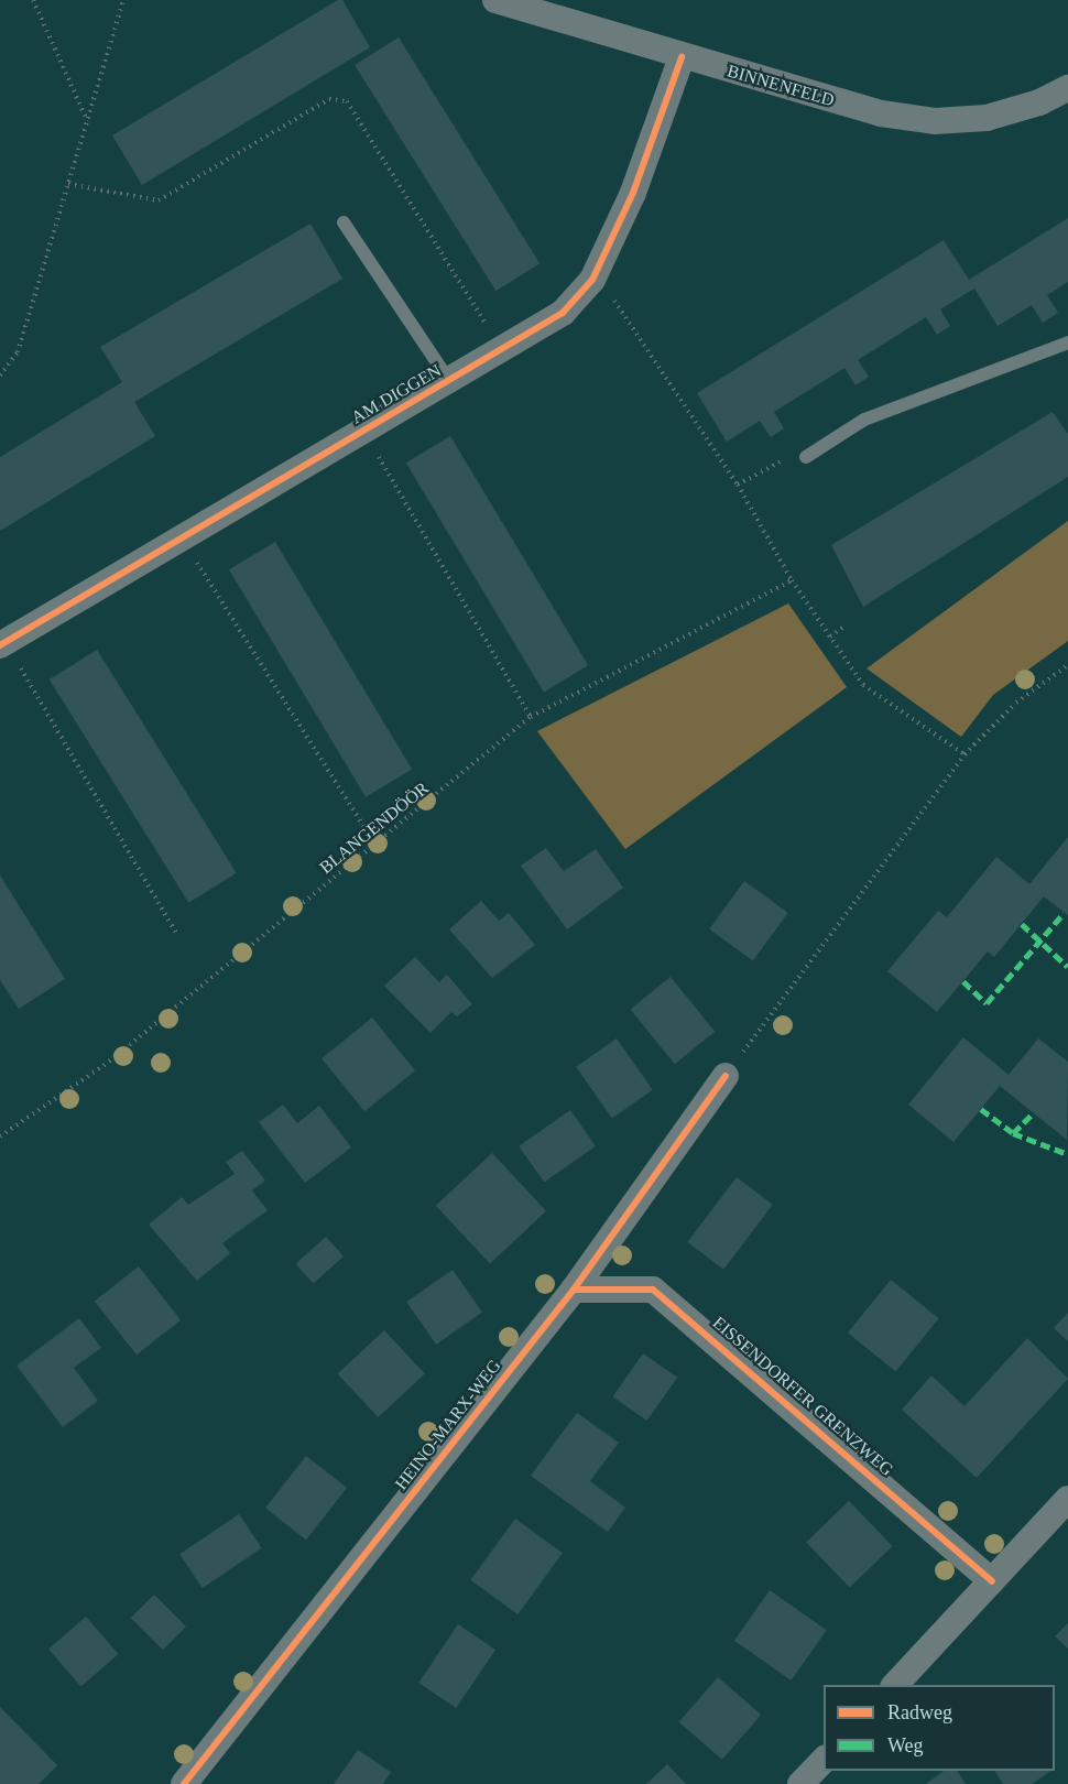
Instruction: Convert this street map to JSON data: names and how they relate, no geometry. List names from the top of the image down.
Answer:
{
  "streets": {
    "street": [
      "BINNENFELD",
      "AM DIGGEN",
      "EISSENDORFER GRENZWEG",
      "HEINO-MARX-WEG"
    ],
    "path": ["BLANGENDÖÖR"]
  },
  "crossings": [
    ["BINNENFELD", "AM DIGGEN"],
    ["EISSENDORFER GRENZWEG", "HEINO-MARX-WEG"]
  ],
  "legend": ["Radweg", "Weg"]
}
